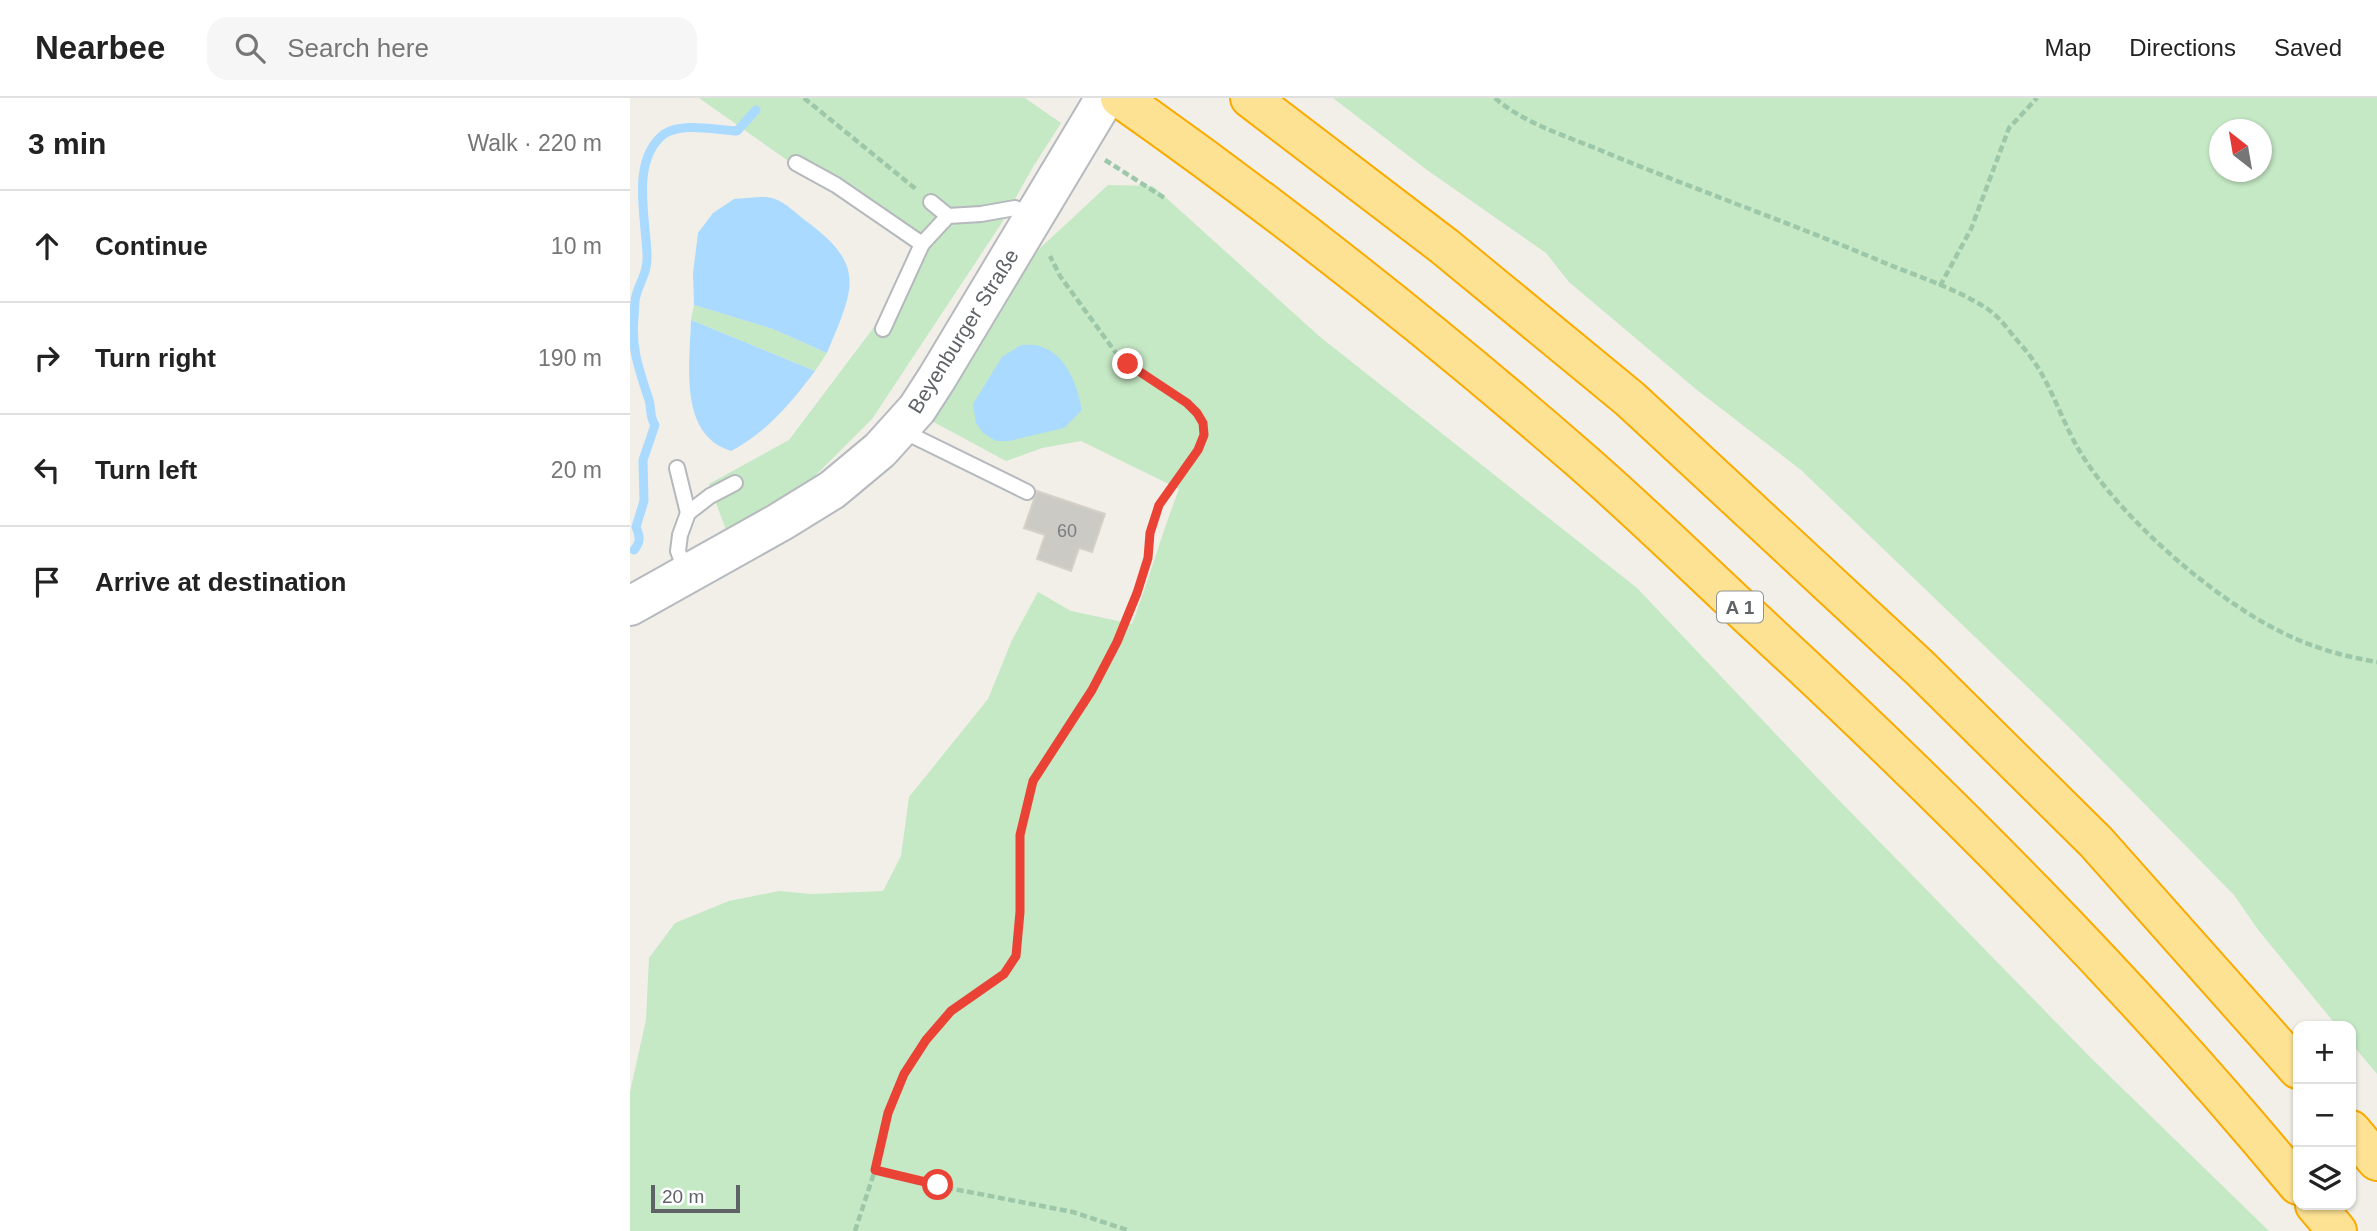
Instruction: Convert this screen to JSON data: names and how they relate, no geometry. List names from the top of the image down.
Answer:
{
  "streets": {
    "highway": ["A 1"],
    "main road": ["Beyenburger Straße"]
  },
  "house_numbers": ["60"],
  "scale_bar": "20 m",
  "north": "top left",
  "page": {
    "header": "Nearbee",
    "search": "Search here",
    "nav": ["Map", "Directions", "Saved"],
    "heading": ["3 min", "Walk · 220 m"],
    "list": [
      ["Continue", "10 m"],
      ["Turn right", "190 m"],
      ["Turn left", "20 m"],
      "Arrive at destination"
    ],
    "map_buttons": ["+", "−"],
    "scale": "20 m"
  }
}
